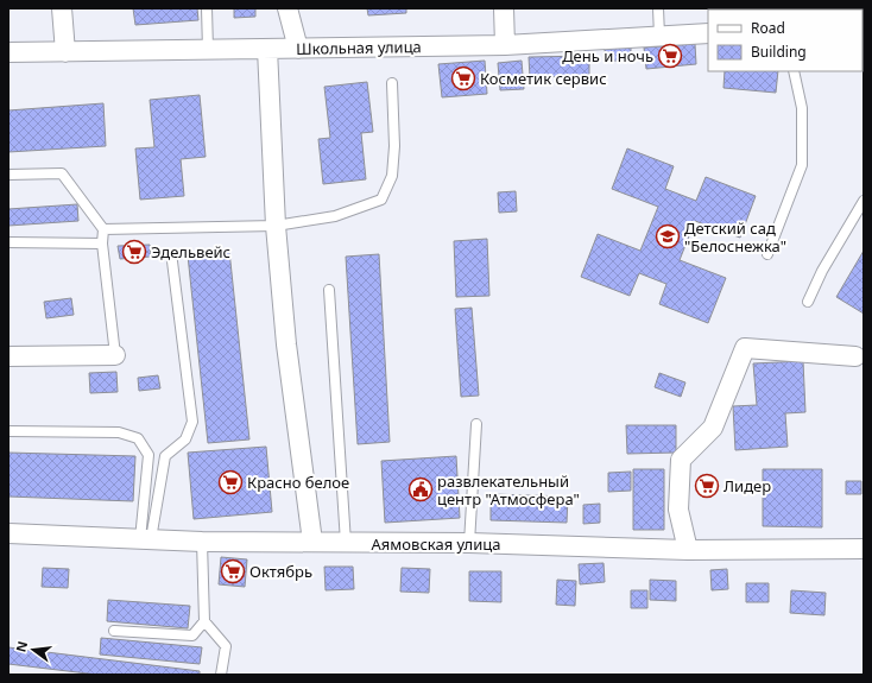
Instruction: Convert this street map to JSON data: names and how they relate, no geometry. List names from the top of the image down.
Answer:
{
  "streets": {
    "street": ["Школьная улица", "Аямовская улица"]
  },
  "places": {
    "supermarket": [
      "День и ночь",
      "Косметик сервис",
      "Эдельвейс",
      "Красно белое",
      "Лидер",
      "Октябрь"
    ],
    "school or university": ["Детский сад \"Белоснежка\""],
    "public building": ["развлекательный центр \"Атмосфера\""]
  },
  "legend": ["Road", "Building"],
  "north": "left"
}
